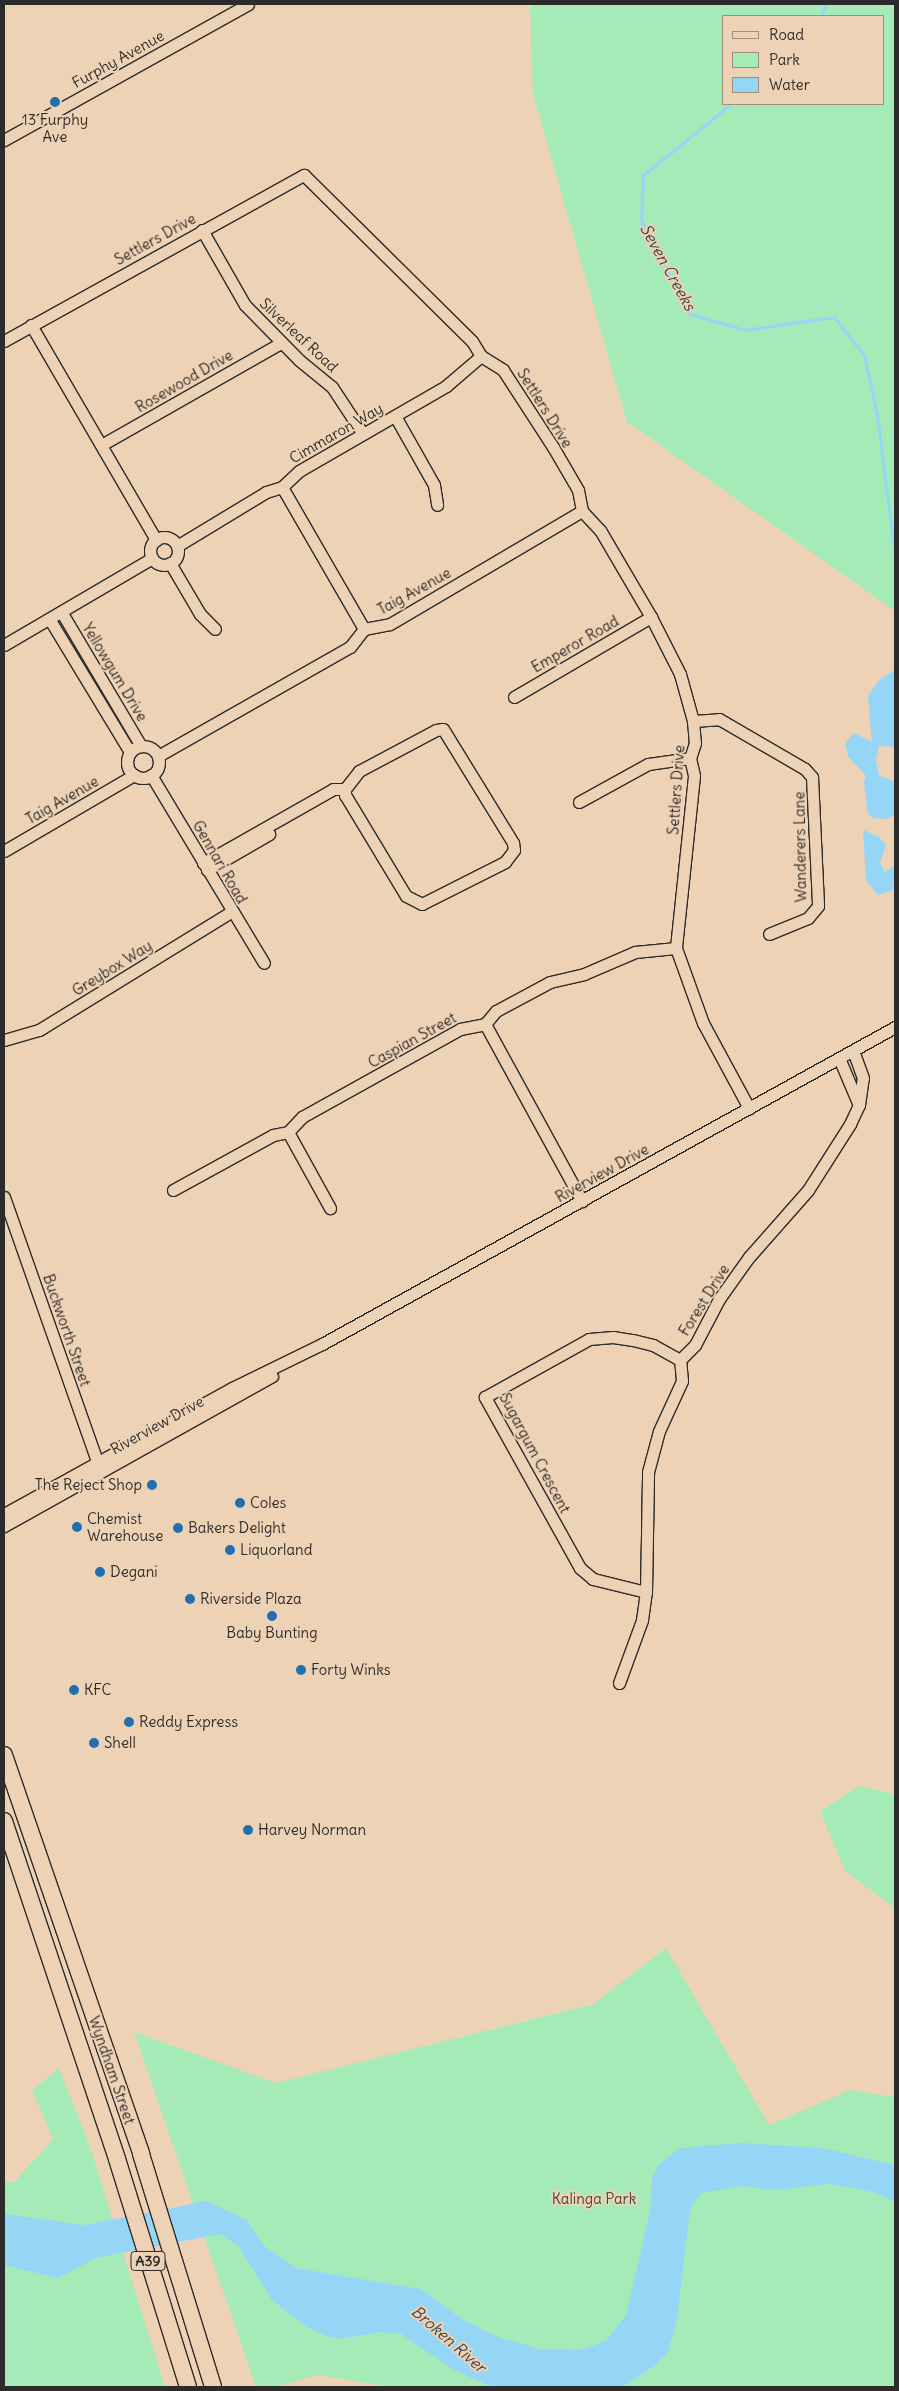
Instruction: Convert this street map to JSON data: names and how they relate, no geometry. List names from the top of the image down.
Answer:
{
  "streets": {
    "highway": ["Wyndham Street", "A39"],
    "street": [
      "Furphy Avenue",
      "Settlers Drive",
      "Silverleaf Road",
      "Rosewood Drive",
      "Cimmaron Way",
      "Taig Avenue",
      "Emperor Road",
      "Yellowgum Drive",
      "Wanderers Lane",
      "Gennari Road",
      "Greybox Way",
      "Caspian Street",
      "Riverview Drive",
      "Forest Drive",
      "Buckworth Street",
      "Sugargum Crescent"
    ]
  },
  "crossings": [
    ["Settlers Drive", "Silverleaf Road"],
    ["Settlers Drive", "Cimmaron Way"],
    ["Settlers Drive", "Taig Avenue"],
    ["Settlers Drive", "Emperor Road"],
    ["Settlers Drive", "Wanderers Lane"],
    ["Settlers Drive", "Riverview Drive"],
    ["Silverleaf Road", "Rosewood Drive"],
    ["Silverleaf Road", "Cimmaron Way"],
    ["Taig Avenue", "Yellowgum Drive"],
    ["Taig Avenue", "Gennari Road"],
    ["Yellowgum Drive", "Gennari Road"],
    ["Gennari Road", "Greybox Way"],
    ["Riverview Drive", "Forest Drive"],
    ["Riverview Drive", "Buckworth Street"],
    ["Forest Drive", "Sugargum Crescent"]
  ],
  "water": ["Seven Creeks", "Broken River"],
  "parks": ["Kalinga Park"],
  "places": [
    "13 Furphy Ave",
    "The Reject Shop",
    "Coles",
    "Chemist Warehouse",
    "Bakers Delight",
    "Liquorland",
    "Degani",
    "Riverside Plaza",
    "Baby Bunting",
    "Forty Winks",
    "KFC",
    "Reddy Express",
    "Shell",
    "Harvey Norman"
  ],
  "legend": ["Road", "Park", "Water"]
}
